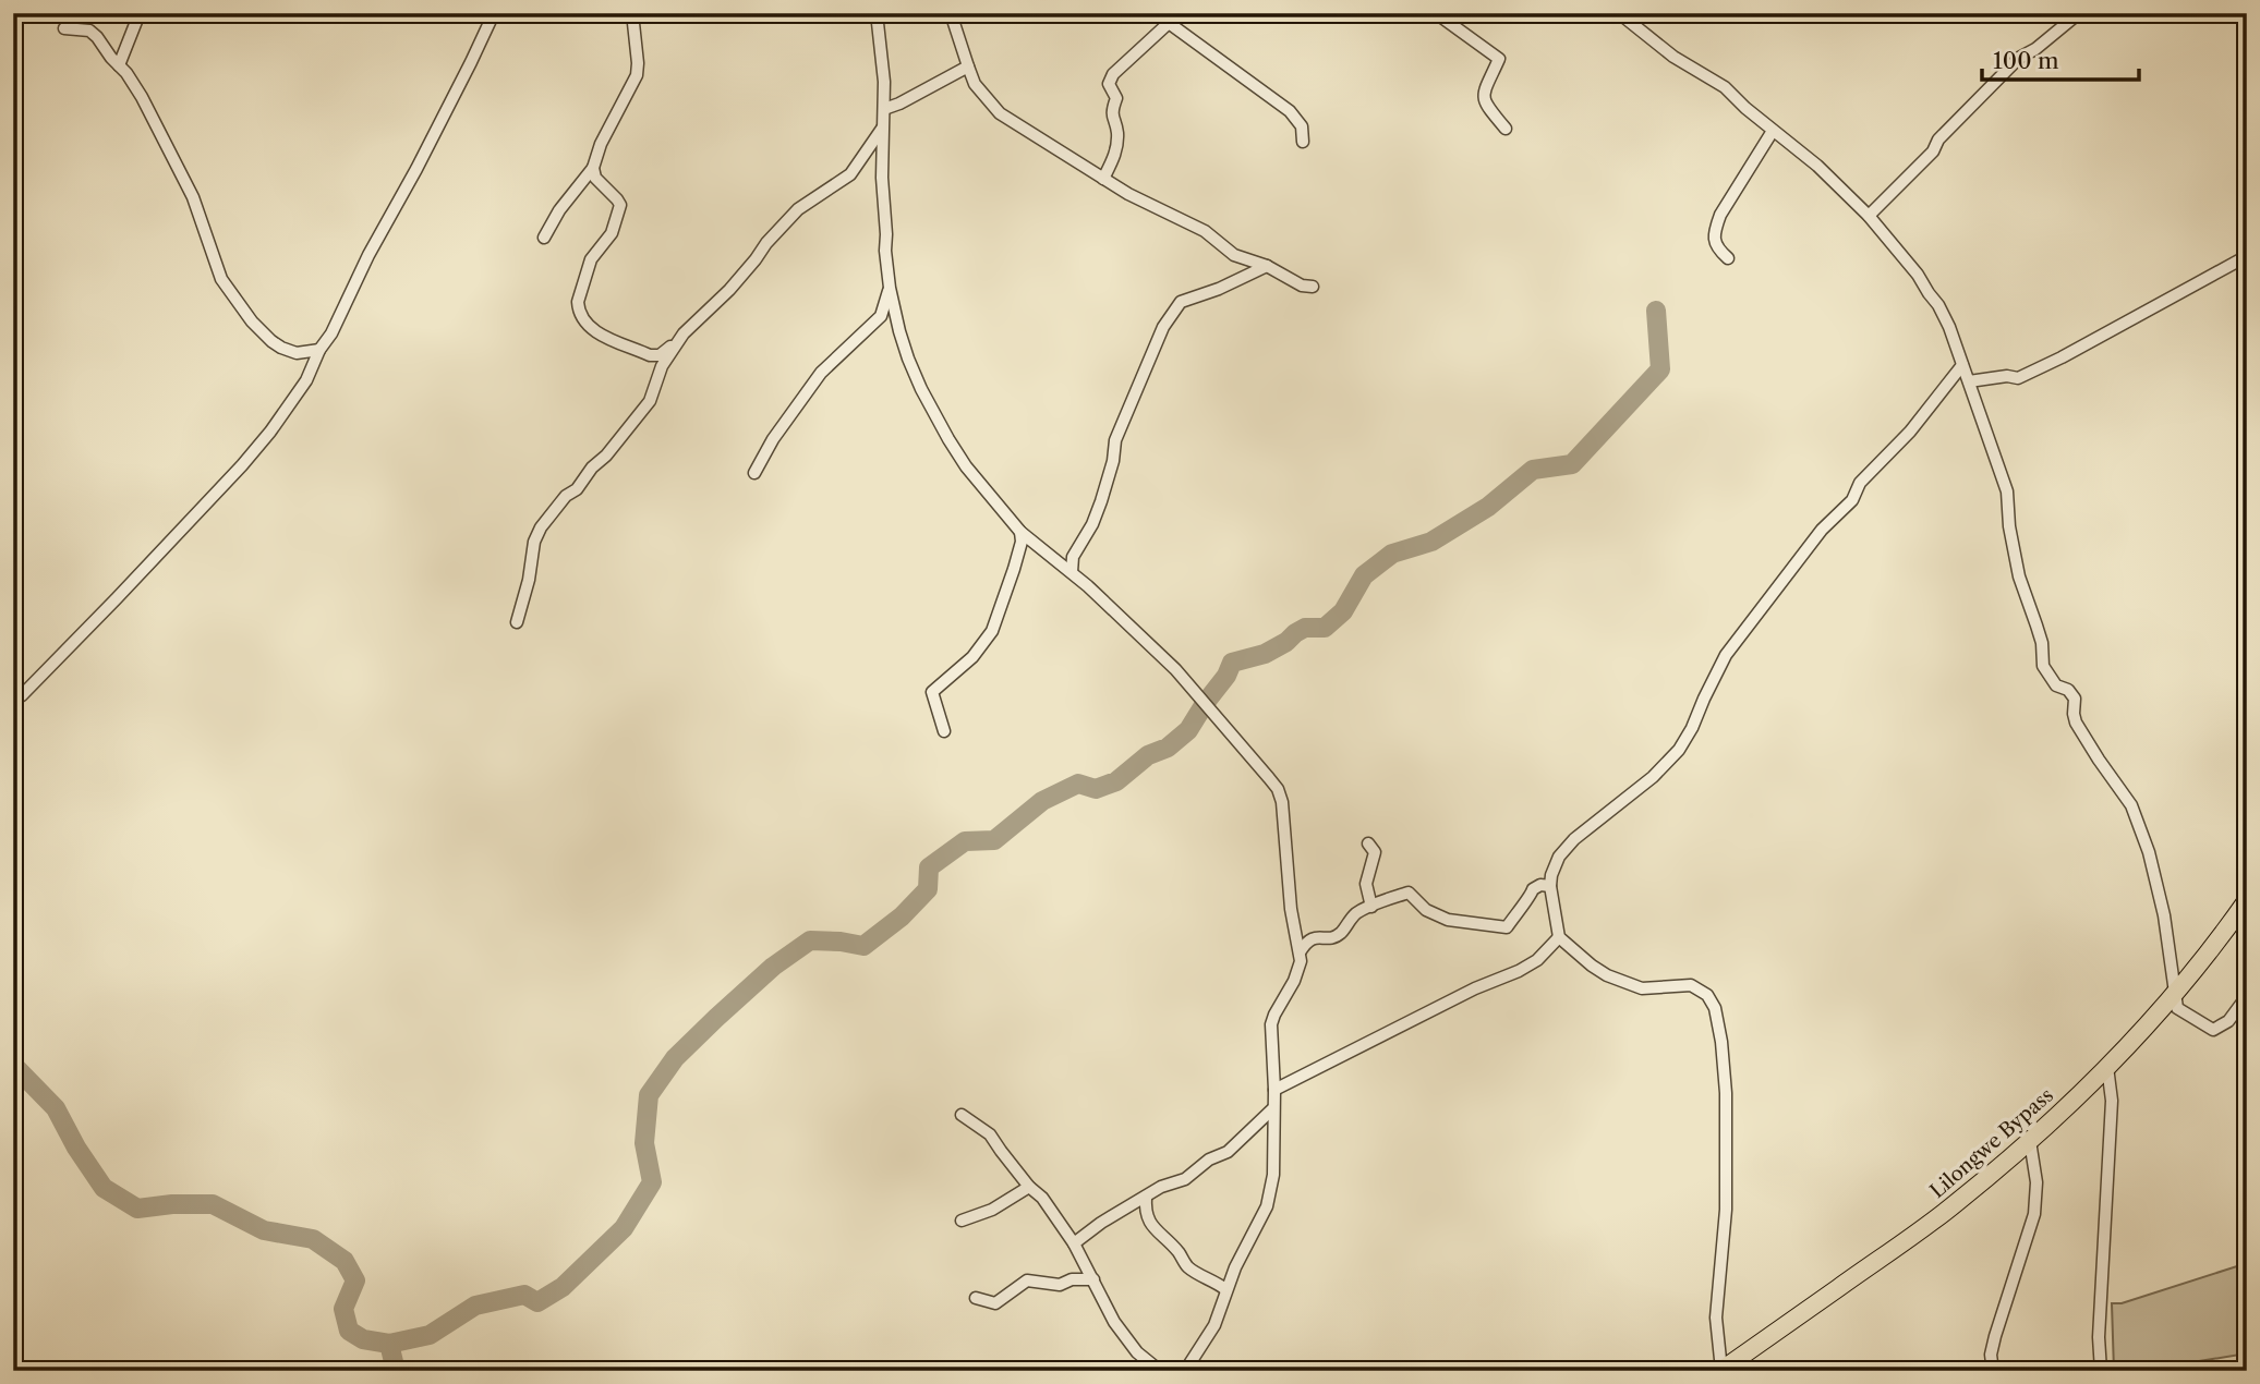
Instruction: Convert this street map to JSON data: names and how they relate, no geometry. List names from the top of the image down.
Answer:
{
  "streets": {
    "main road": ["Lilongwe Bypass"]
  },
  "scale_bar": "100 m"
}
